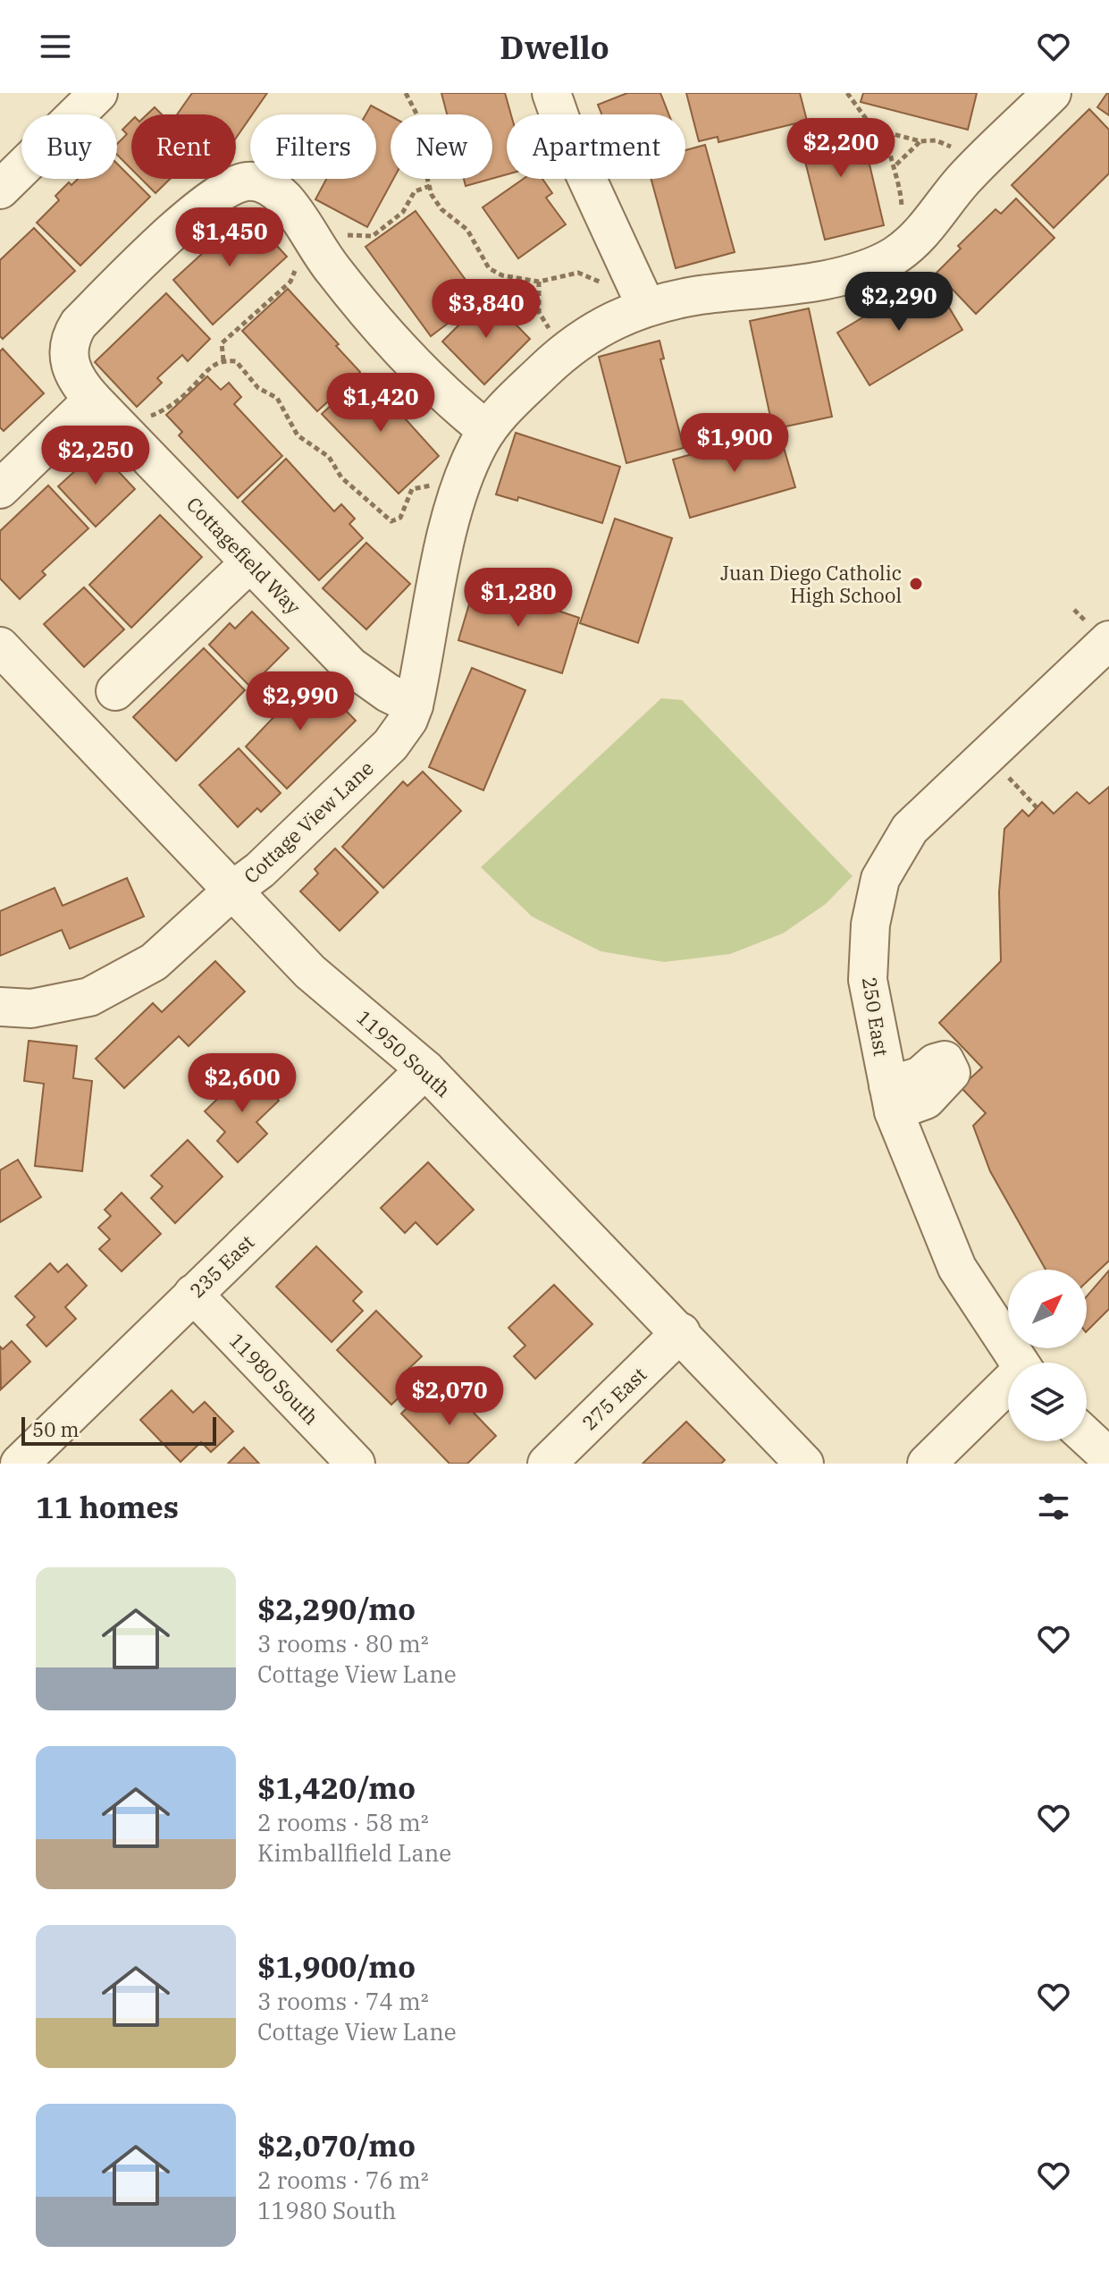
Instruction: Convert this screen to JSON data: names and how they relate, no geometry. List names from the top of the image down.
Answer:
{
  "streets": {
    "street": [
      "Cottagefield Way",
      "Cottage View Lane",
      "250 East",
      "11950 South",
      "235 East",
      "11980 South",
      "275 East"
    ]
  },
  "crossings": [
    ["Cottagefield Way", "Cottage View Lane"],
    ["Cottage View Lane", "11950 South"],
    ["11950 South", "235 East"],
    ["11950 South", "275 East"],
    ["235 East", "11980 South"]
  ],
  "places": ["Juan Diego Catholic High School"],
  "scale_bar": "50 m",
  "north": "top right",
  "page": {
    "header": "Dwello",
    "chip": [
      "Buy",
      "Rent",
      "Filters",
      "New",
      "Apartment"
    ],
    "price": [
      "$2,200",
      "$1,450",
      "$2,290",
      "$3,840",
      "$1,420",
      "$1,900",
      "$2,250",
      "$1,280",
      "$2,990",
      "$2,600",
      "$2,070"
    ],
    "scale": "50 m",
    "heading": "11 homes",
    "list": [
      {
        "name": "$2,290/mo",
        "note": "3 rooms · 80 m² · Cottage View Lane"
      },
      {
        "name": "$1,420/mo",
        "note": "2 rooms · 58 m² · Kimballfield Lane"
      },
      {
        "name": "$1,900/mo",
        "note": "3 rooms · 74 m² · Cottage View Lane"
      },
      {
        "name": "$2,070/mo",
        "note": "2 rooms · 76 m² · 11980 South"
      }
    ]
  }
}
